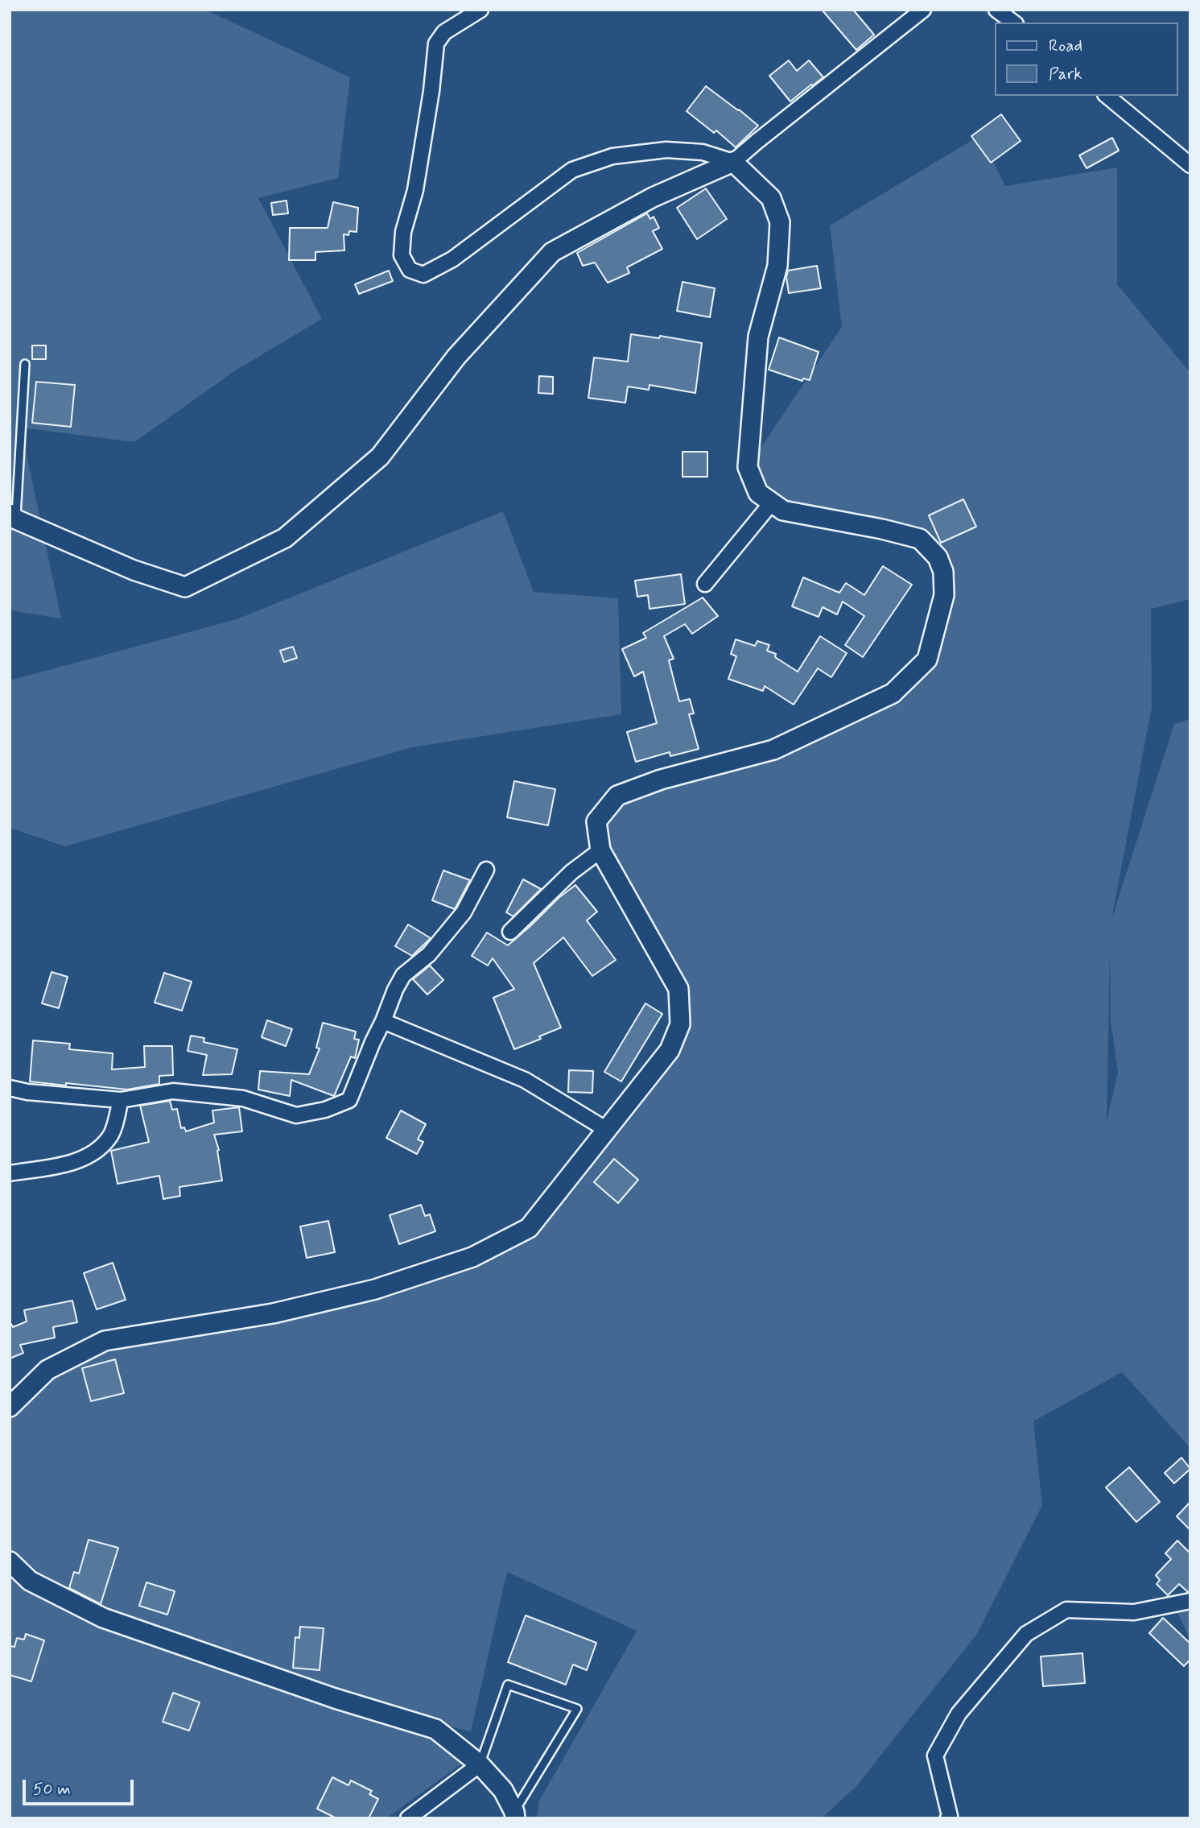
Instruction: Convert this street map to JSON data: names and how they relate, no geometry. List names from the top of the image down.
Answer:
{
  "legend": ["Road", "Park"],
  "scale_bar": "50 m"
}
